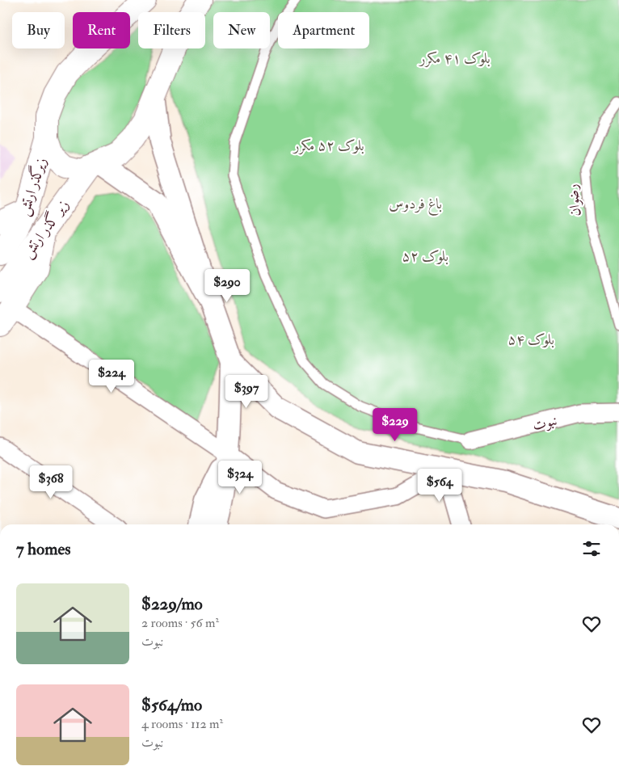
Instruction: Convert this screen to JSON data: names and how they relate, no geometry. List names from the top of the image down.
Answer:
{
  "streets": {
    "main road": ["زیرگذر ارتش", "زیر گذر ارتش"],
    "street": ["نبوت"],
    "lane": ["رضوان"]
  },
  "parks": [
    "بلوک ۴۱ مکرر",
    "بلوک ۵۲ مکرر",
    "باغ فردوس",
    "بلوک ۵۲",
    "بلوک ۵۴"
  ],
  "page": {
    "chip": [
      "Buy",
      "Rent",
      "Filters",
      "New",
      "Apartment"
    ],
    "price": [
      "$290",
      "$224",
      "$397",
      "$229",
      "$324",
      "$368",
      "$564"
    ],
    "heading": "7 homes",
    "list": [
      {
        "name": "$229/mo",
        "note": "2 rooms · 56 m² · نبوت"
      },
      {
        "name": "$564/mo",
        "note": "4 rooms · 112 m² · نبوت"
      }
    ]
  }
}
